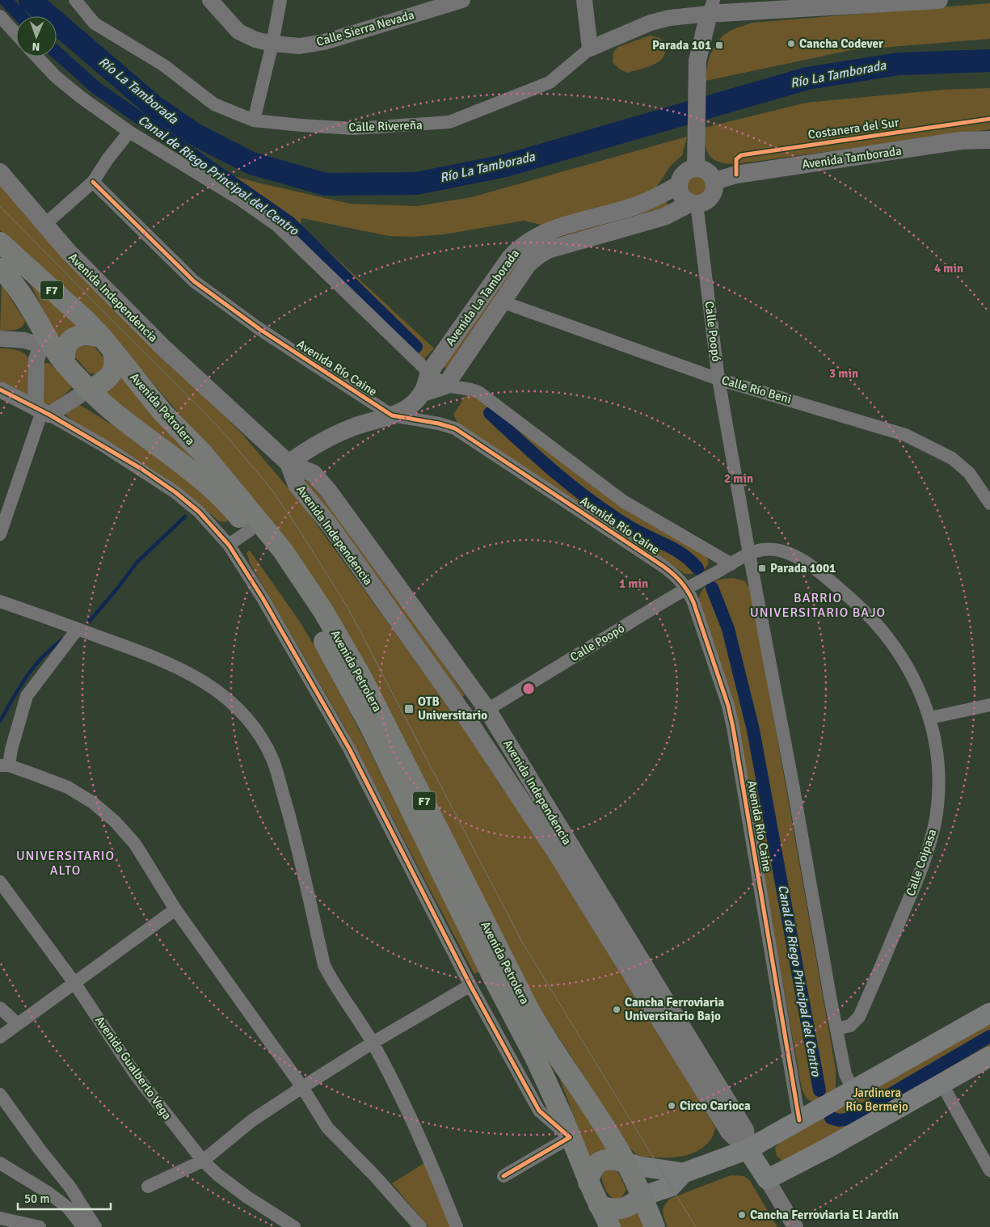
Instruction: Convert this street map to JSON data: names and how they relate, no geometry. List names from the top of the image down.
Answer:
{
  "streets": {
    "highway": ["F7", "Avenida Petrolera"],
    "main road": ["Avenida Tamborada", "Avenida Independencia", "Avenida La Tamborada"],
    "street": [
      "Calle Sierra Nevada",
      "Calle Rivereña",
      "Calle Poopó",
      "Avenida Río Caine",
      "Calle Río Beni",
      "Calle Coipasa",
      "Avenida Gualberto Vega"
    ],
    "cycle path": ["Costanera del Sur"]
  },
  "crossings": [
    ["Avenida Tamborada", "Avenida La Tamborada"],
    ["Avenida Tamborada", "Calle Poopó"],
    ["F7", "Avenida Petrolera"],
    ["Avenida Independencia", "Calle Poopó"],
    ["Avenida La Tamborada", "Calle Poopó"],
    ["Avenida La Tamborada", "Avenida Río Caine"],
    ["Avenida La Tamborada", "Calle Río Beni"],
    ["Calle Poopó", "Avenida Río Caine"],
    ["Calle Poopó", "Calle Río Beni"],
    ["Calle Poopó", "Calle Coipasa"]
  ],
  "districts": ["BARRIO UNIVERSITARIO BAJO", "UNIVERSITARIO ALTO"],
  "water": ["Río La Tamborada", "Canal de Riego Principal del Centro"],
  "parks": ["Jardinera Río Bermejo"],
  "places": {
    "other": [
      "Cancha Codever",
      "Cancha Ferroviaria Universitario Bajo",
      "Circo Carioca",
      "Cancha Ferroviaria El Jardín"
    ],
    "transit": ["Parada 101", "Parada 1001", "OTB Universitario"]
  },
  "scale_bar": "50 m",
  "north": "bottom",
  "rings": [
    "4 min",
    "3 min",
    "2 min",
    "1 min"
  ]
}
